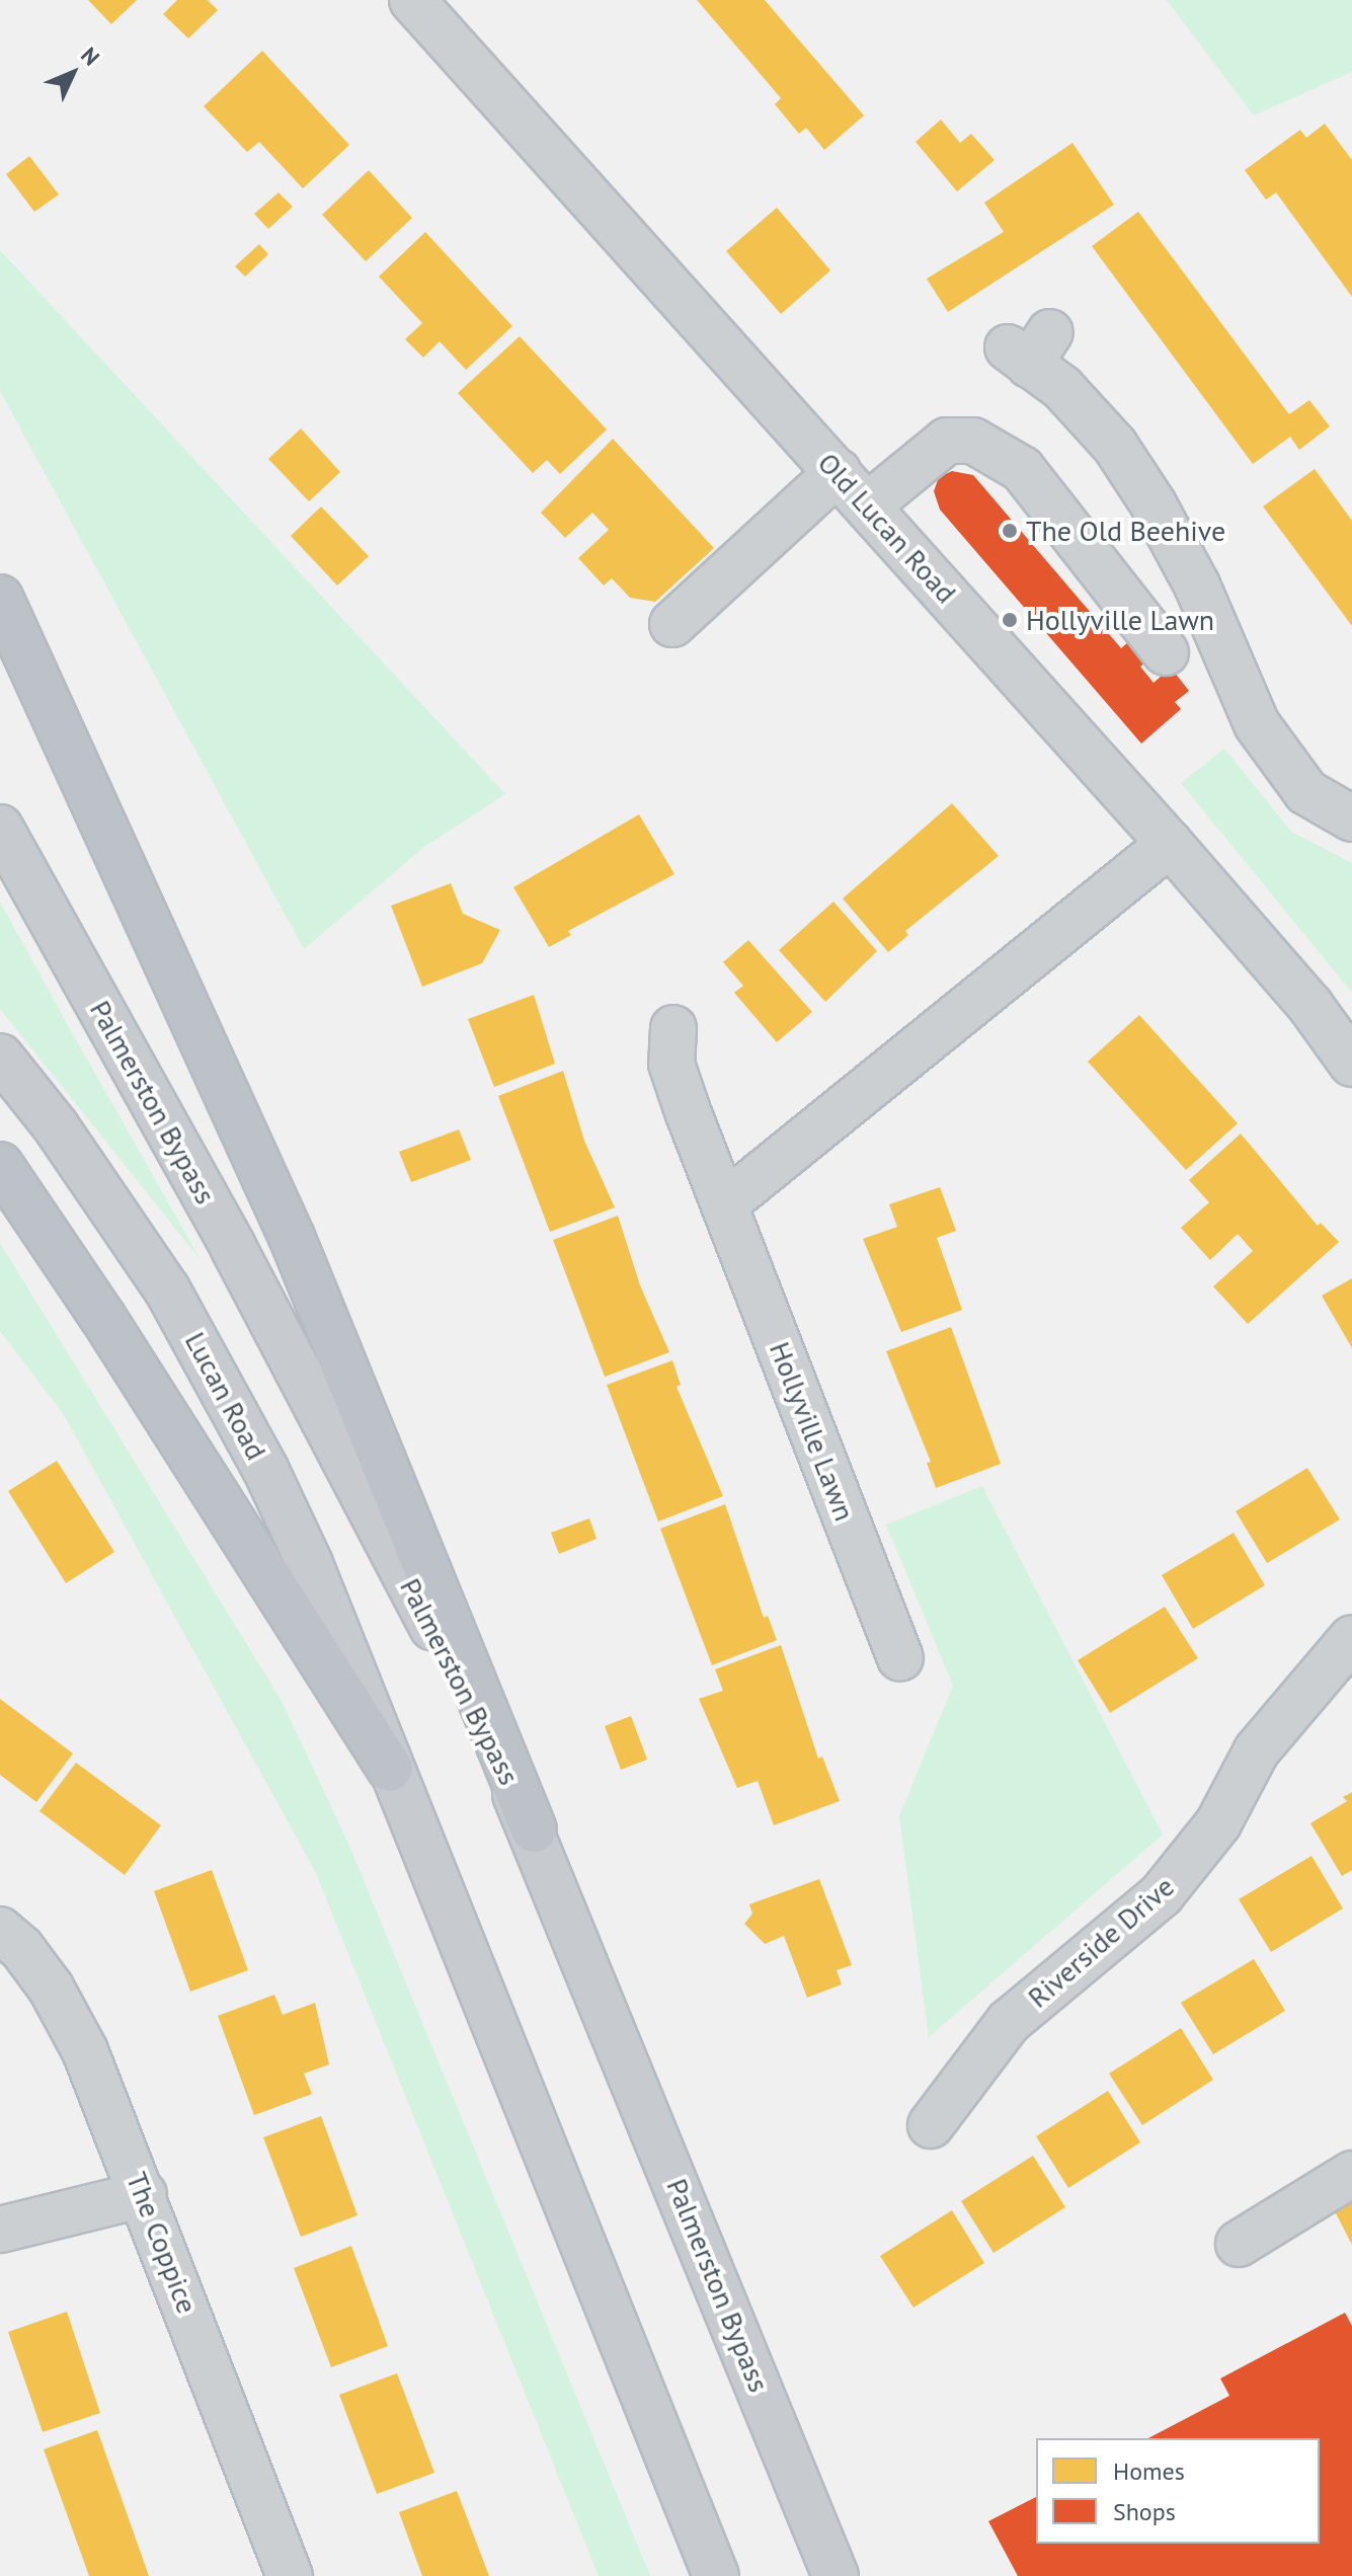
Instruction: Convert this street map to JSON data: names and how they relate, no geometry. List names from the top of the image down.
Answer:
{
  "streets": {
    "main road": ["Palmerston Bypass", "Lucan Road"],
    "street": [
      "Old Lucan Road",
      "Hollyville Lawn",
      "Riverside Drive",
      "The Coppice"
    ]
  },
  "places": ["The Old Beehive", "Hollyville Lawn"],
  "legend": ["Homes", "Shops"],
  "north": "top right"
}
